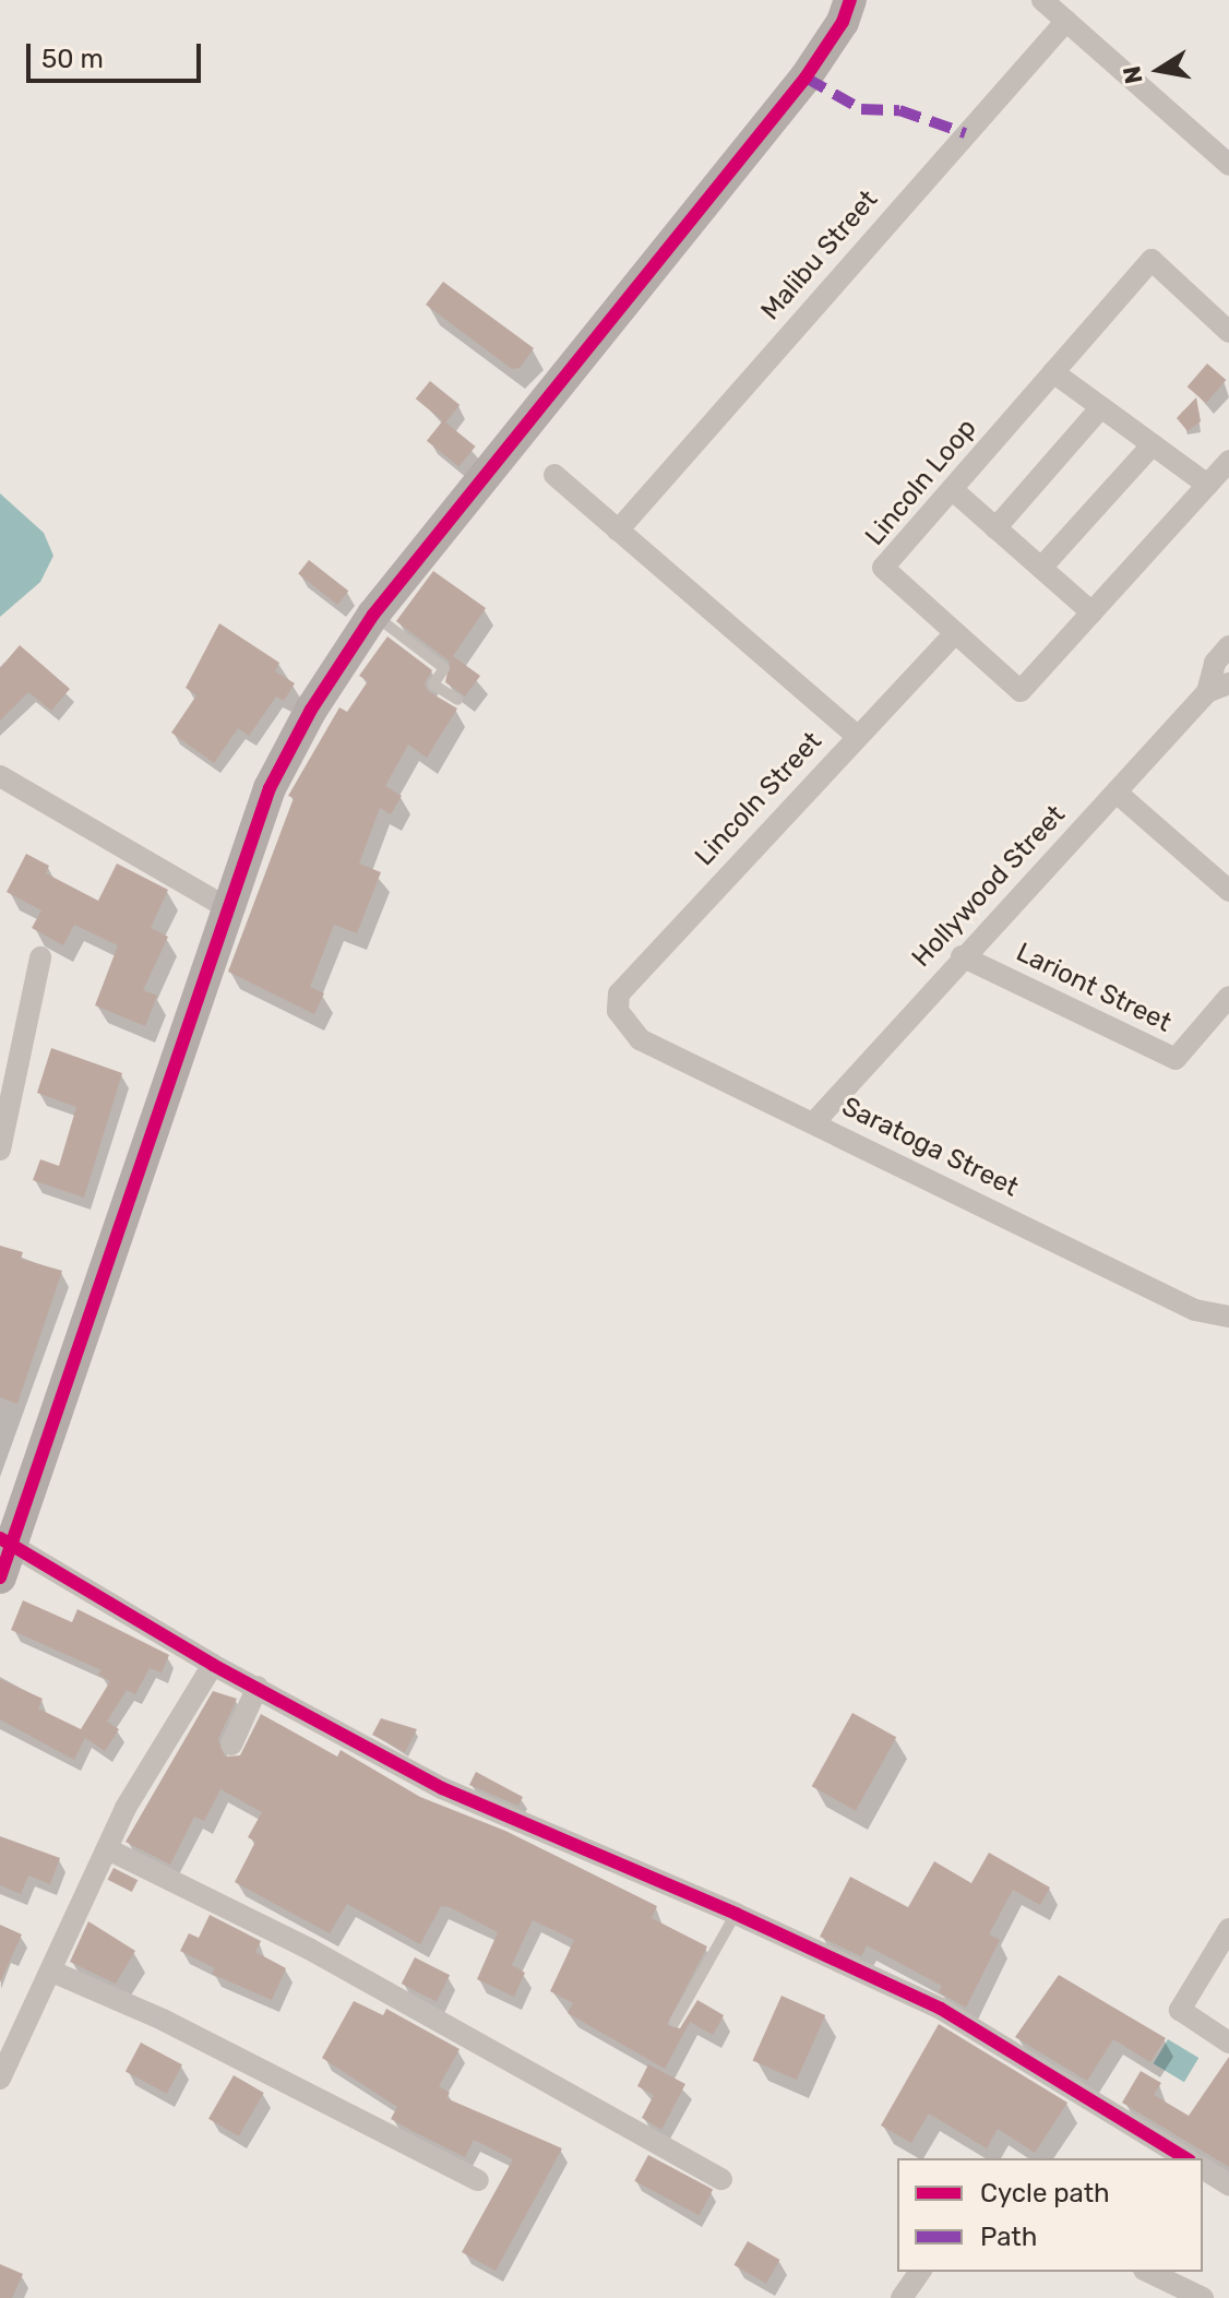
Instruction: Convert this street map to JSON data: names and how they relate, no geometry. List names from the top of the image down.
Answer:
{
  "streets": {
    "street": [
      "Malibu Street",
      "Lincoln Loop",
      "Lincoln Street",
      "Hollywood Street",
      "Lariont Street",
      "Saratoga Street"
    ]
  },
  "crossings": [
    ["Lincoln Loop", "Lincoln Street"],
    ["Lincoln Street", "Saratoga Street"],
    ["Hollywood Street", "Lariont Street"],
    ["Hollywood Street", "Saratoga Street"]
  ],
  "legend": ["Cycle path", "Path"],
  "scale_bar": "50 m",
  "north": "left"
}
